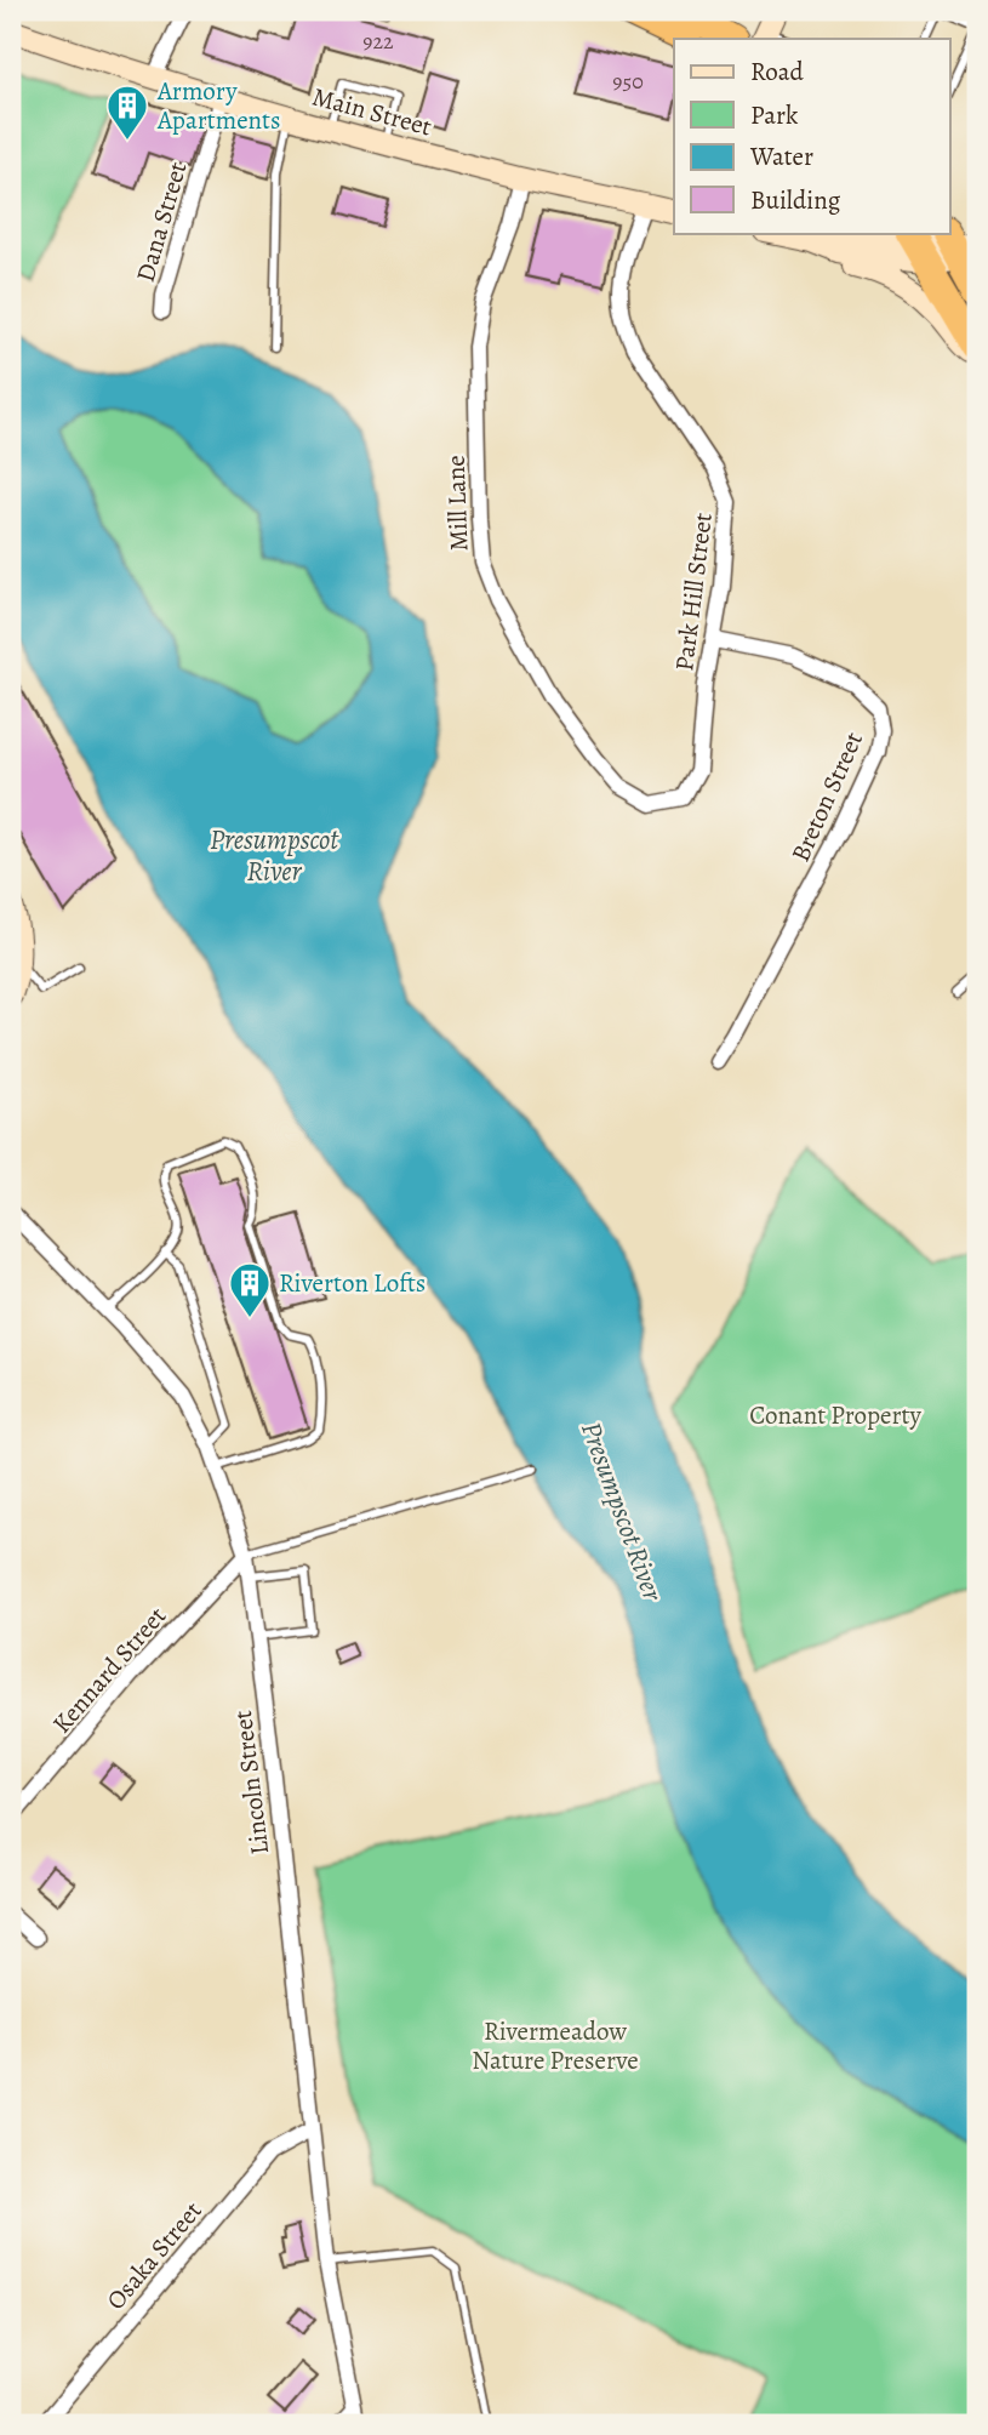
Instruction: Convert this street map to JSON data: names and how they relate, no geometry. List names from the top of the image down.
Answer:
{
  "streets": {
    "main road": ["Main Street"],
    "street": [
      "Dana Street",
      "Mill Lane",
      "Park Hill Street",
      "Breton Street",
      "Kennard Street",
      "Lincoln Street",
      "Osaka Street"
    ]
  },
  "crossings": [
    ["Main Street", "Dana Street"],
    ["Main Street", "Mill Lane"],
    ["Main Street", "Park Hill Street"],
    ["Mill Lane", "Park Hill Street"],
    ["Park Hill Street", "Breton Street"],
    ["Kennard Street", "Lincoln Street"],
    ["Lincoln Street", "Osaka Street"]
  ],
  "water": ["Presumpscot River"],
  "parks": ["Conant Property", "Rivermeadow Nature Preserve"],
  "places": {
    "building": ["Armory Apartments", "Riverton Lofts"]
  },
  "house_numbers": ["922", "950"],
  "legend": [
    "Road",
    "Park",
    "Water",
    "Building"
  ]
}
